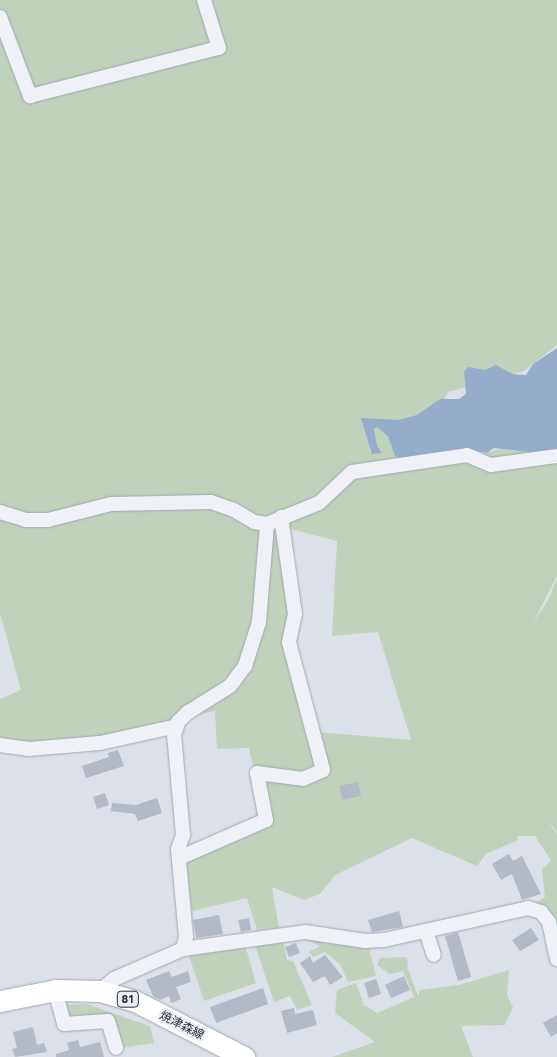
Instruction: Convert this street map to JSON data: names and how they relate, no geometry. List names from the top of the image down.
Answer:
{
  "streets": {
    "main road": ["81", "焼津森線"]
  }
}
